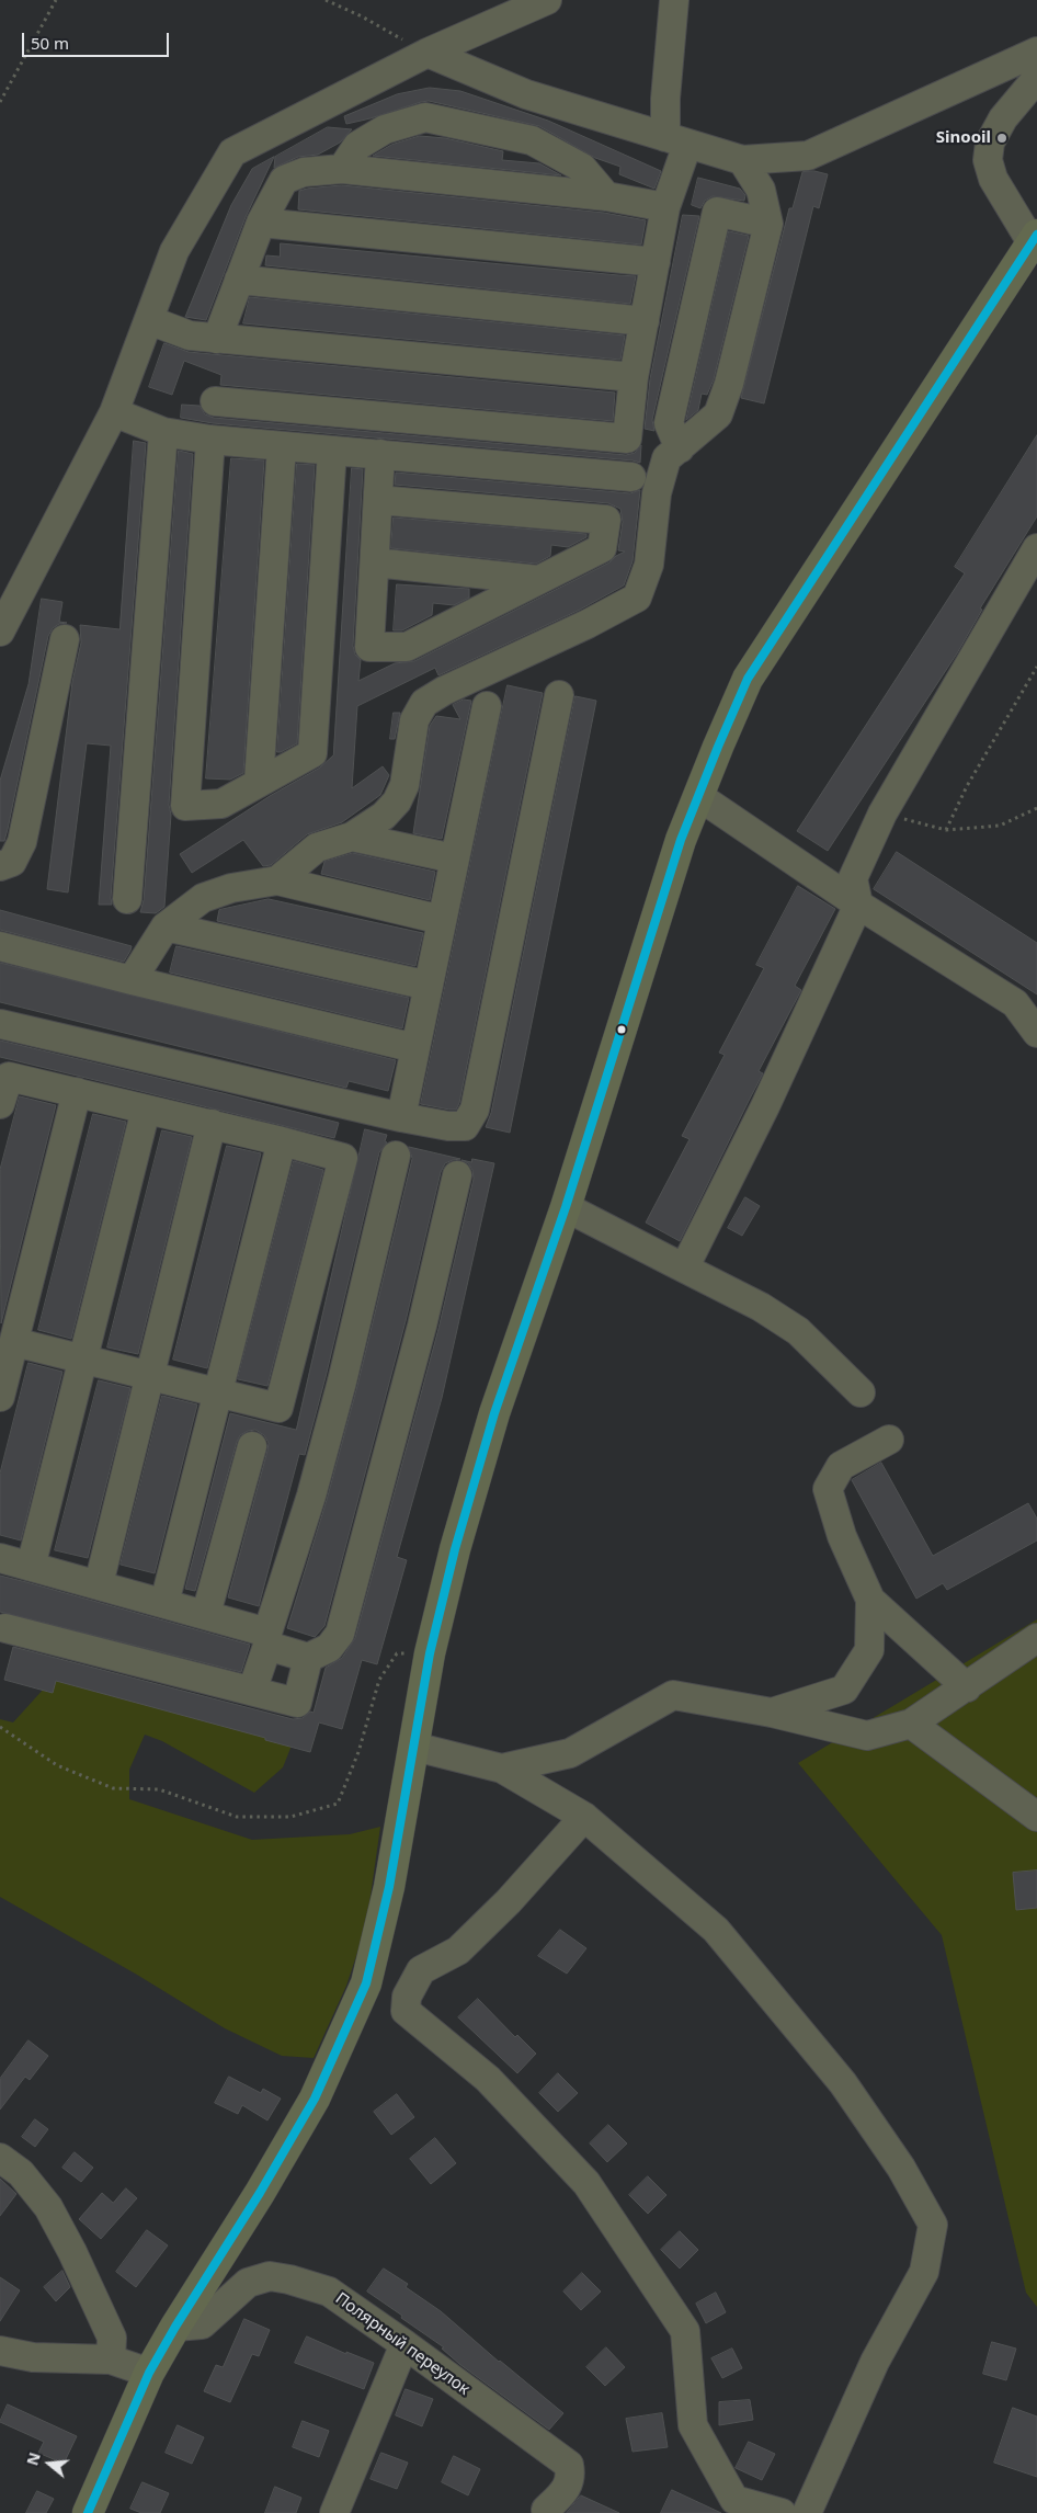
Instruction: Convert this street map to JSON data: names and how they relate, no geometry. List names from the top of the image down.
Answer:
{
  "streets": {
    "street": ["Полярный переулок"]
  },
  "places": ["Sinooil"],
  "scale_bar": "50 m",
  "north": "left"
}
